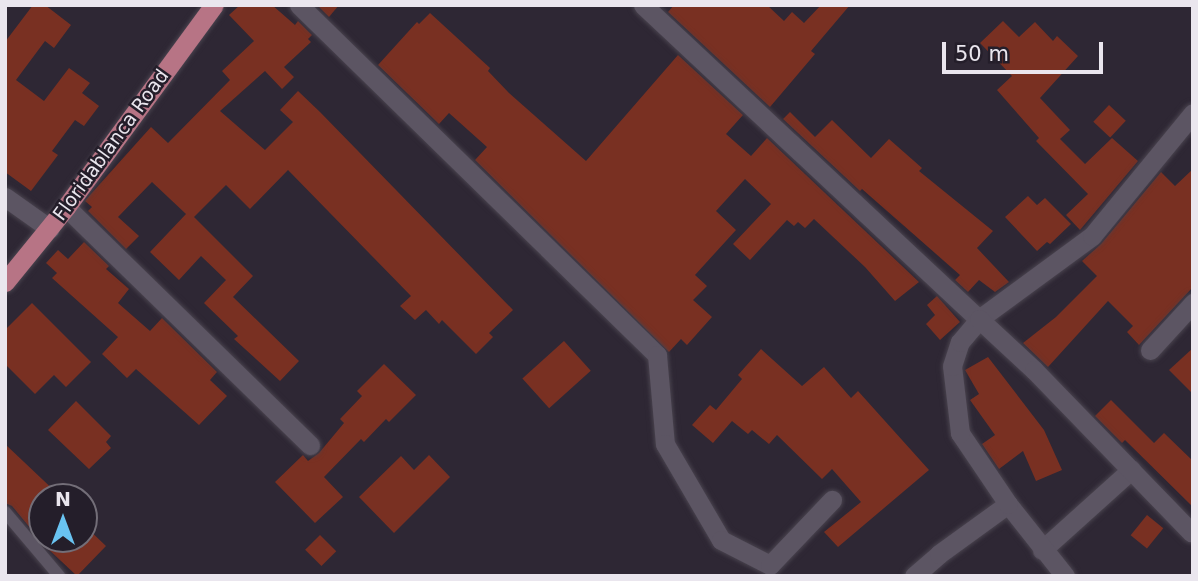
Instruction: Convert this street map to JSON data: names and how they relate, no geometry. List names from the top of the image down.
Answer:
{
  "streets": {
    "main road": ["Floridablanca Road"]
  },
  "scale_bar": "50 m",
  "north": "top"
}
